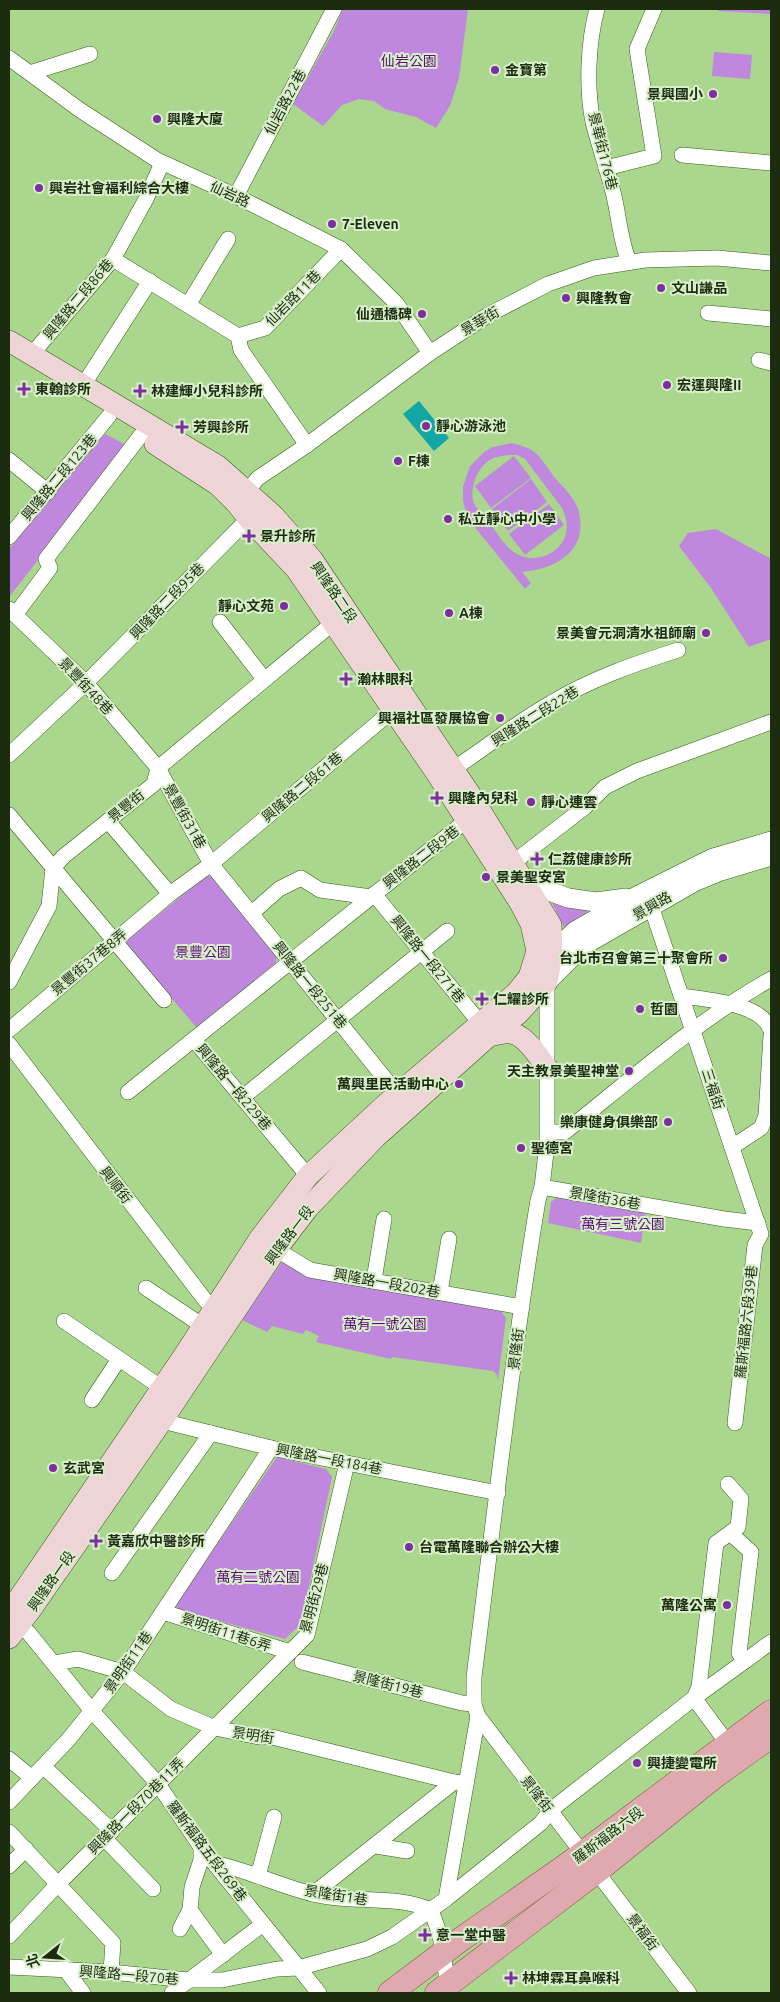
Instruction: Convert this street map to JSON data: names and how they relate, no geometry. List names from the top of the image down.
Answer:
{
  "streets": {
    "main road": ["興隆路二段", "興隆路一段", "羅斯福路六段"],
    "street": [
      "仙岩路22巷",
      "景華街176巷",
      "仙岩路",
      "仙岩路11巷",
      "興隆路二段86巷",
      "景華街",
      "興隆路二段123巷",
      "興隆路二段95巷",
      "景豐街48巷",
      "興隆路二段22巷",
      "興隆路二段61巷",
      "景豐街",
      "景豐街31巷",
      "興隆路二段9巷",
      "景興路",
      "興隆路一段271巷",
      "景豐街37巷8弄",
      "興隆路一段251巷",
      "興隆路一段229巷",
      "三福街",
      "興順街",
      "景隆街36巷",
      "興隆路一段202巷",
      "羅斯福路六段39巷",
      "景隆街",
      "興隆路一段184巷",
      "景明街29巷",
      "景明街11巷6弄",
      "景明街11巷",
      "景隆街19巷",
      "景明街",
      "興隆路一段70巷11弄",
      "羅斯福路五段269巷",
      "景隆街1巷",
      "景福街",
      "興隆路一段70巷"
    ]
  },
  "crossings": [
    ["仙岩路22巷", "仙岩路"],
    ["景華街176巷", "景華街"],
    ["仙岩路", "仙岩路11巷"],
    ["仙岩路", "興隆路二段86巷"],
    ["仙岩路", "景華街"],
    ["興隆路二段86巷", "興隆路二段"],
    ["景華街", "興隆路二段"],
    ["景華街", "興隆路二段95巷"],
    ["興隆路二段123巷", "興隆路二段"],
    ["興隆路二段", "興隆路二段95巷"],
    ["興隆路二段", "興隆路二段22巷"],
    ["興隆路二段", "興隆路二段61巷"],
    ["興隆路二段", "景豐街"],
    ["興隆路二段", "興隆路二段9巷"],
    ["興隆路二段95巷", "景豐街48巷"],
    ["景豐街48巷", "景豐街"],
    ["景豐街48巷", "景豐街31巷"],
    ["興隆路二段61巷", "景豐街31巷"],
    ["興隆路二段61巷", "景豐街37巷8弄"],
    ["興隆路二段61巷", "興隆路一段251巷"],
    ["景豐街", "景豐街31巷"],
    ["景豐街31巷", "興隆路一段251巷"],
    ["興隆路二段9巷", "興隆路一段271巷"],
    ["興隆路二段9巷", "興隆路一段251巷"],
    ["興隆路二段9巷", "興隆路一段229巷"],
    ["景興路", "三福街"],
    ["景興路", "興隆路一段"],
    ["景興路", "景隆街"],
    ["興隆路一段271巷", "興隆路一段"],
    ["興隆路一段251巷", "興隆路一段"],
    ["興隆路一段229巷", "興隆路一段"],
    ["三福街", "景隆街36巷"],
    ["三福街", "羅斯福路六段39巷"],
    ["興順街", "興隆路一段"],
    ["景隆街36巷", "羅斯福路六段39巷"],
    ["景隆街36巷", "景隆街"],
    ["興隆路一段", "興隆路一段202巷"],
    ["興隆路一段", "景隆街"],
    ["興隆路一段", "興隆路一段184巷"],
    ["興隆路一段202巷", "景隆街"],
    ["景隆街", "興隆路一段184巷"],
    ["景隆街", "景隆街19巷"],
    ["景隆街", "景明街"],
    ["景隆街", "羅斯福路六段"],
    ["景隆街", "景福街"],
    ["景隆街", "興隆路一段70巷"],
    ["興隆路一段184巷", "景明街29巷"],
    ["興隆路一段184巷", "景明街11巷"],
    ["景明街29巷", "景明街11巷6弄"],
    ["景明街29巷", "景明街"],
    ["景明街29巷", "興隆路一段70巷11弄"],
    ["景明街11巷6弄", "景明街11巷"],
    ["景明街11巷", "景明街"],
    ["景明街11巷", "羅斯福路五段269巷"],
    ["景明街", "興隆路一段70巷11弄"],
    ["興隆路一段70巷11弄", "羅斯福路五段269巷"],
    ["羅斯福路六段", "景福街"],
    ["羅斯福路五段269巷", "景隆街1巷"],
    ["羅斯福路五段269巷", "興隆路一段70巷"],
    ["景隆街1巷", "興隆路一段70巷"]
  ],
  "parks": [
    "仙岩公園",
    "景豐公園",
    "萬有三號公園",
    "萬有一號公園",
    "萬有二號公園"
  ],
  "places": {
    "other": [
      "金寶第",
      "景興國小",
      "興隆大廈",
      "興岩社會福利綜合大樓",
      "7-Eleven",
      "文山謙品",
      "興隆教會",
      "仙通橋碑",
      "宏運興隆II",
      "靜心游泳池",
      "F棟",
      "私立靜心中小學",
      "靜心文苑",
      "A棟",
      "景美會元洞清水祖師廟",
      "興福社區發展協會",
      "靜心連雲",
      "景美聖安宮",
      "台北市召會第三十聚會所",
      "哲園",
      "天主教景美聖神堂",
      "萬興里民活動中心",
      "樂康健身俱樂部",
      "聖德宮",
      "玄武宮",
      "台電萬隆聯合辦公大樓",
      "萬隆公寓",
      "興捷變電所"
    ],
    "health": [
      "東翰診所",
      "林建輝小兒科診所",
      "芳興診所",
      "景升診所",
      "瀚林眼科",
      "興隆內兒科",
      "仁荔健康診所",
      "仁耀診所",
      "黃嘉欣中醫診所",
      "意一堂中醫",
      "林坤霖耳鼻喉科"
    ]
  },
  "north": "left"
}
